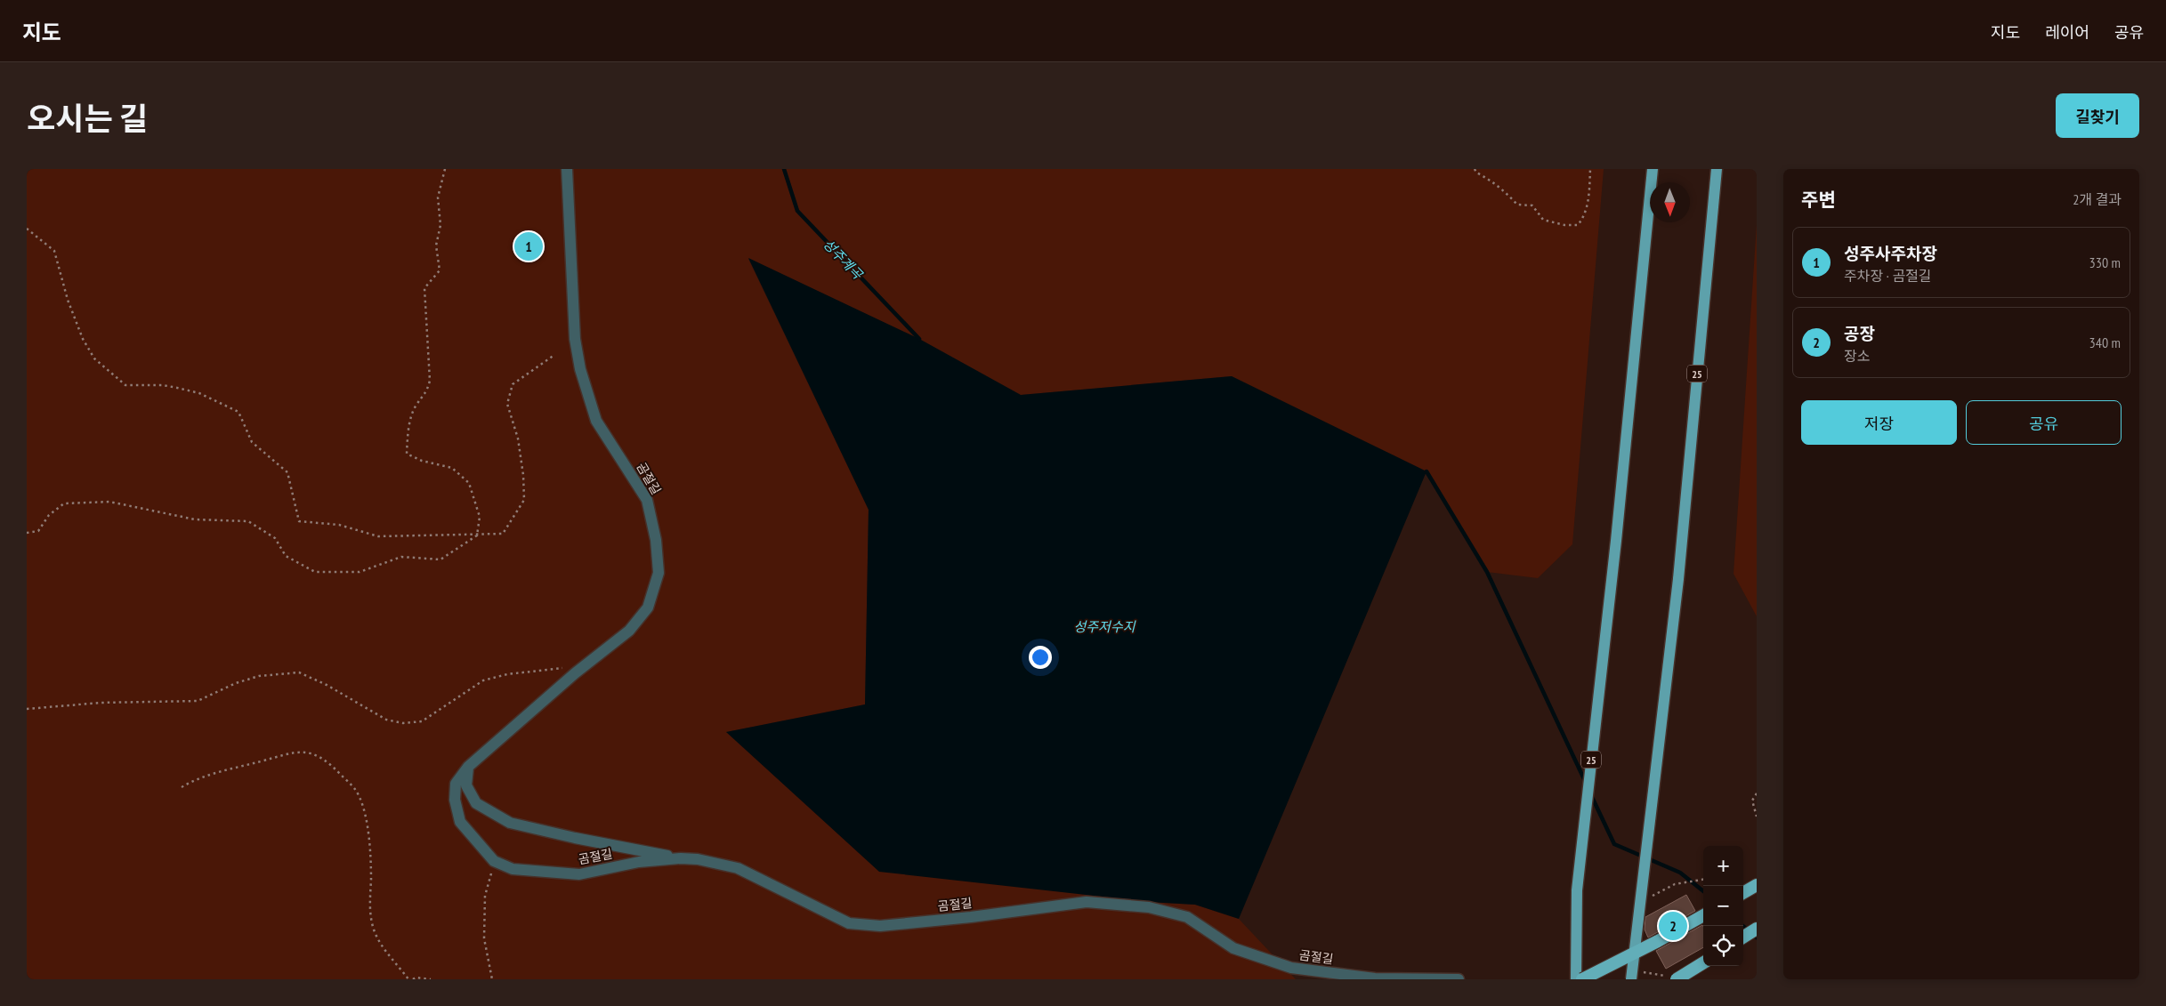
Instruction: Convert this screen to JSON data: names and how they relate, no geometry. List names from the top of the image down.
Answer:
{
  "streets": {
    "main road": ["25"],
    "street": ["곰절길"]
  },
  "water": ["성주계곡", "성주저수지"],
  "north": "bottom",
  "page": {
    "header": "지도",
    "nav": ["지도", "레이어", "공유"],
    "title": "오시는 길",
    "buttons": [
      "길찾기",
      ["저장", "공유"]
    ],
    "heading": ["주변", "2개 결과"],
    "list": [
      {
        "mark": "1",
        "name": "성주사주차장",
        "note": "주차장 · 곰절길",
        "value": "330 m"
      },
      {
        "mark": "2",
        "name": "공장",
        "note": "장소",
        "value": "340 m"
      }
    ],
    "pins": ["1", "2"],
    "map_buttons": ["+", "−"]
  }
}
